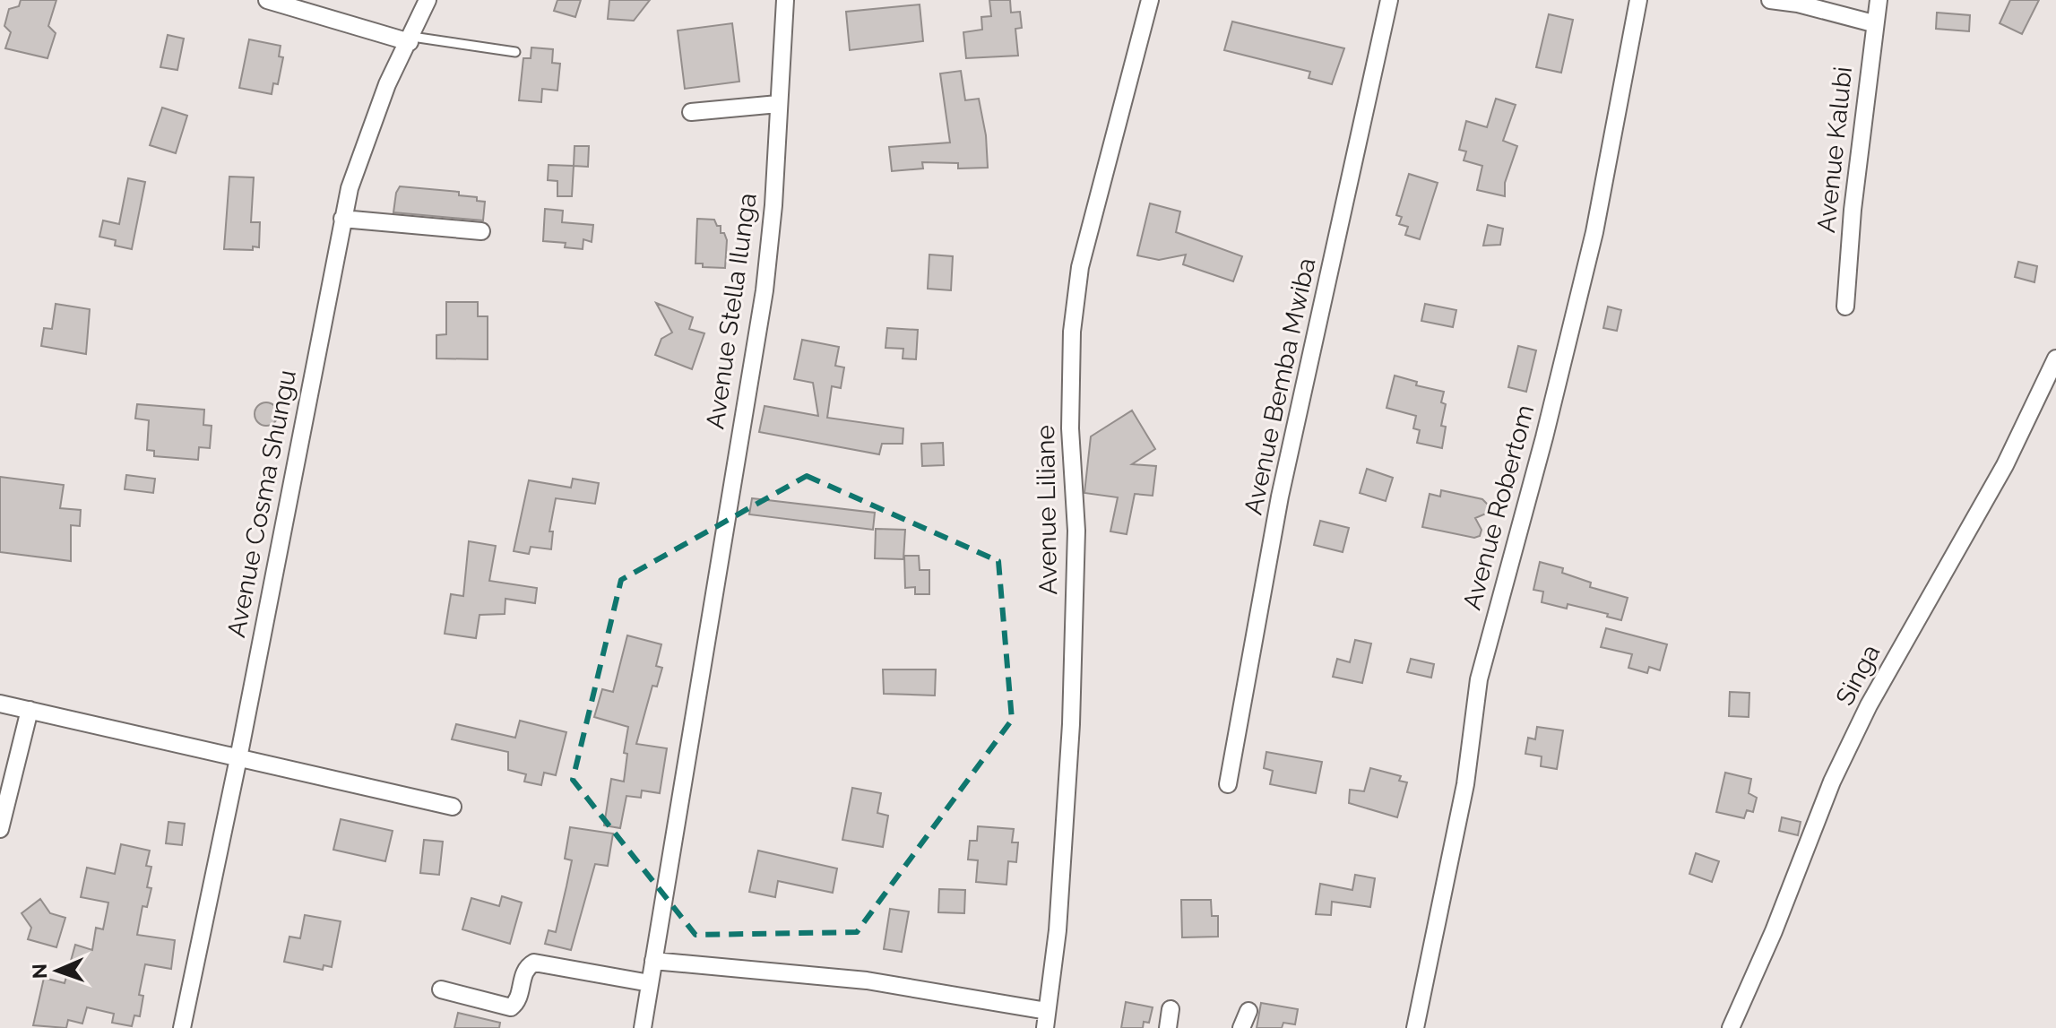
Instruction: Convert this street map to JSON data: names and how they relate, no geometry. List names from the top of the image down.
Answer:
{
  "streets": {
    "street": [
      "Avenue Kalubi",
      "Avenue Stella Ilunga",
      "Avenue Bemba Mwiba",
      "Avenue Cosma Shungu",
      "Avenue Robertom",
      "Avenue Liliane",
      "Singa"
    ]
  },
  "north": "left"
}
